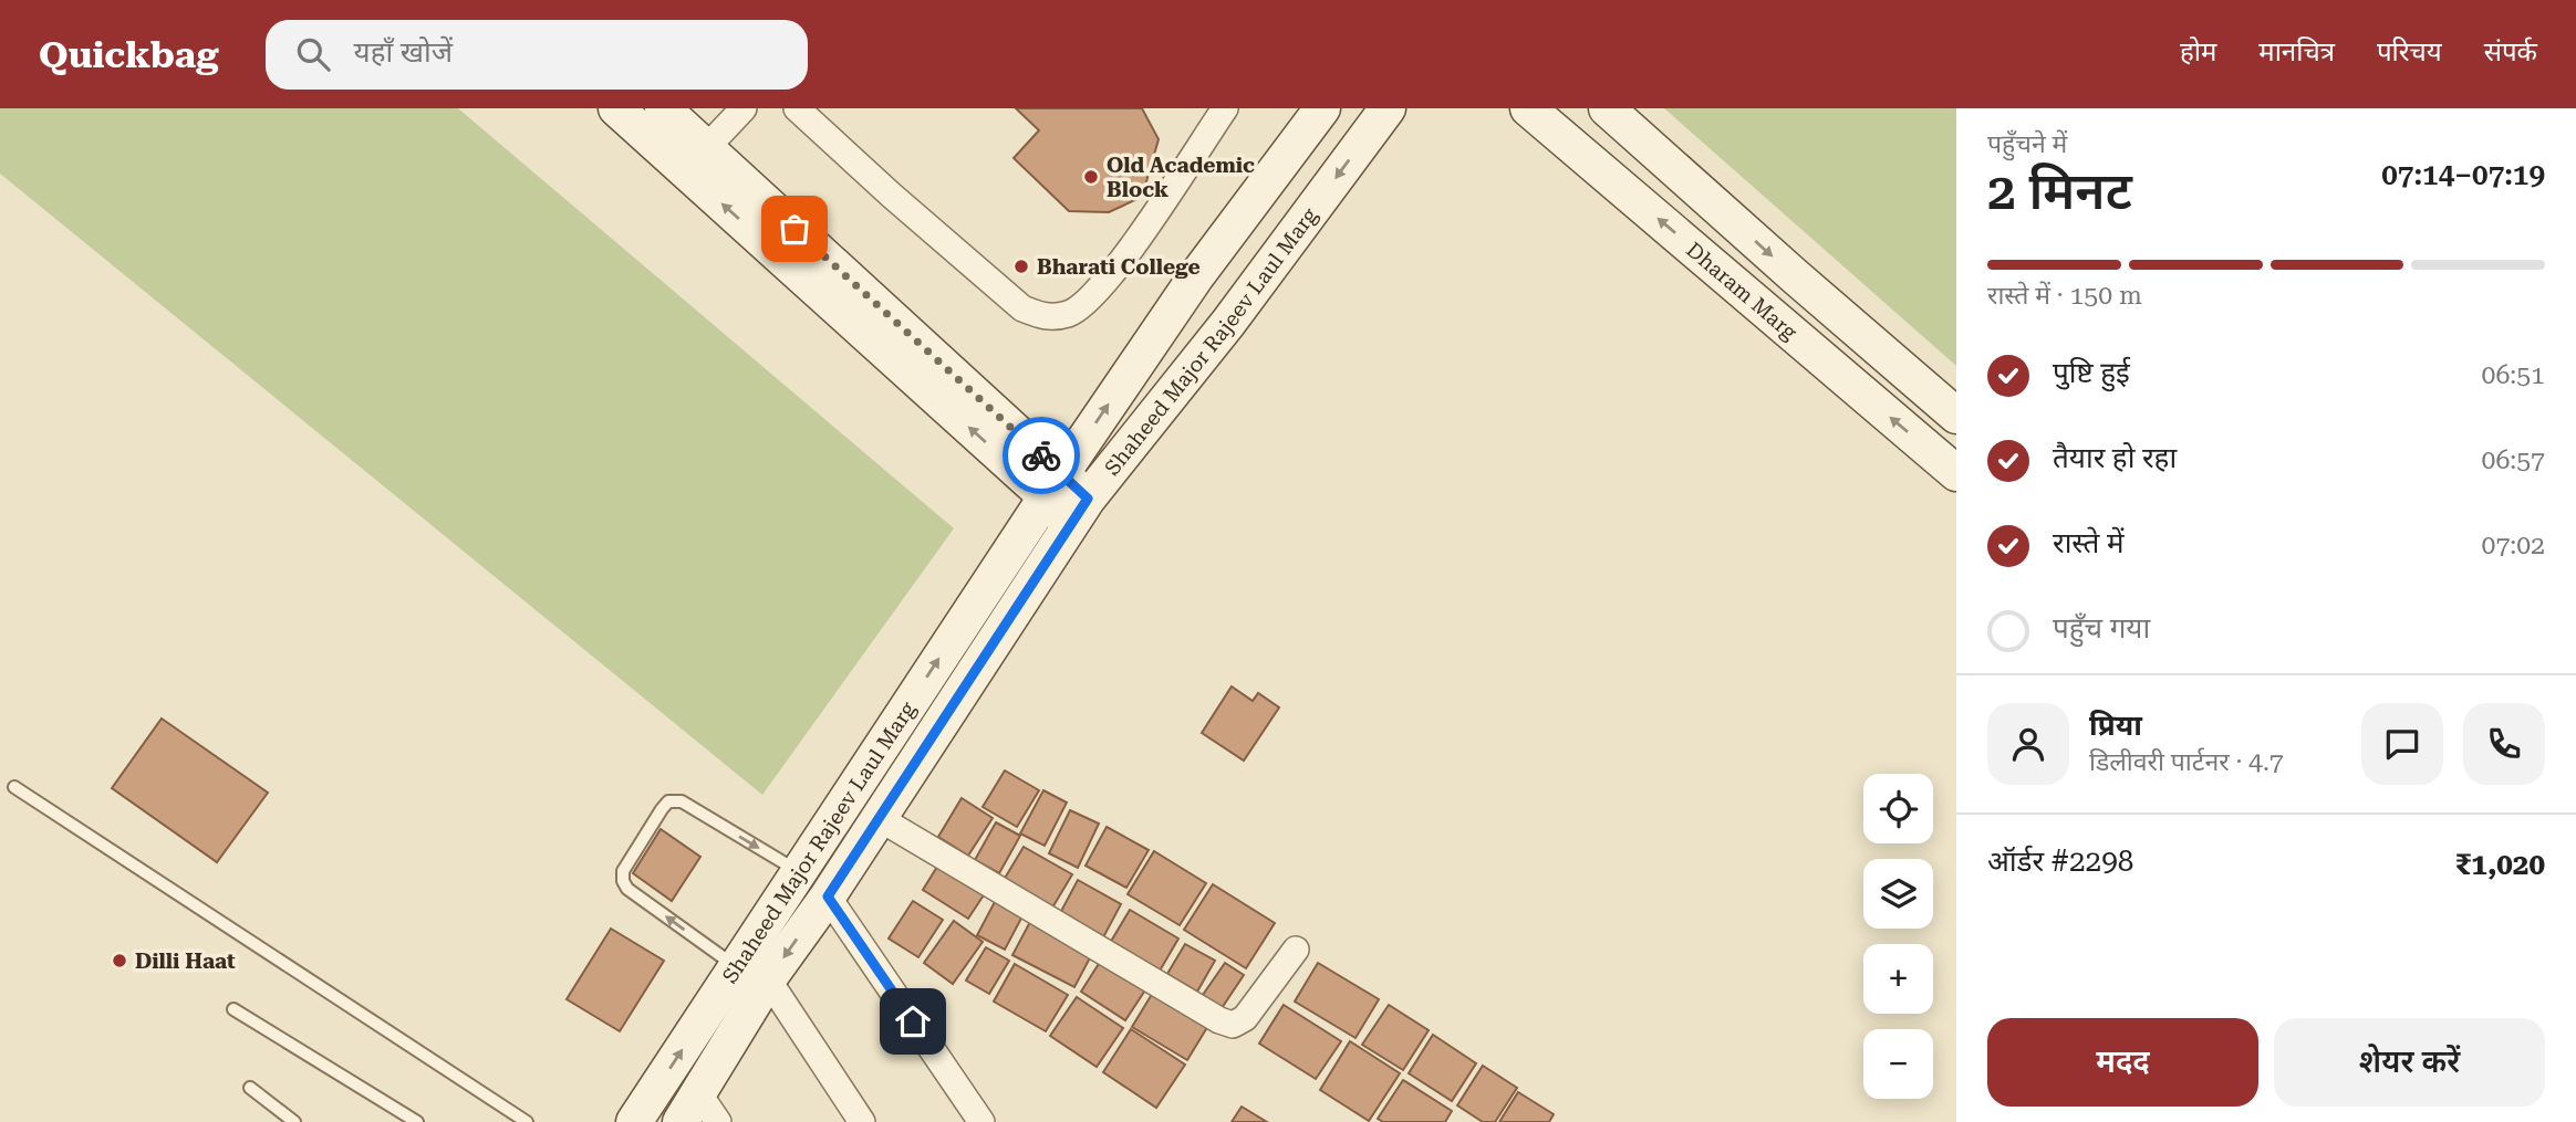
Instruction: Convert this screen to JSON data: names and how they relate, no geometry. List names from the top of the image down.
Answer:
{
  "streets": {
    "street": ["Dharam Marg", "Shaheed Major Rajeev Laul Marg"]
  },
  "places": ["Old Academic Block", "Bharati College", "Dilli Haat"],
  "page": {
    "header": "Quickbag",
    "search": "यहाँ खोजें",
    "nav": [
      "होम",
      "मानचित्र",
      "परिचय",
      "संपर्क"
    ],
    "heading": ["2 मिनट", "पहुँचने में", "07:14–07:19"],
    "panel": [
      "प्रिया",
      "डिलीवरी पार्टनर · 4.7",
      "ऑर्डर #2298",
      "₹1,020"
    ],
    "bar": "रास्ते में · 150 m",
    "list": [
      ["पुष्टि हुई", "06:51"],
      ["तैयार हो रहा", "06:57"],
      ["रास्ते में", "07:02"],
      "पहुँच गया"
    ],
    "map_buttons": ["+", "−"],
    "buttons": ["मदद", "शेयर करें"]
  }
}
